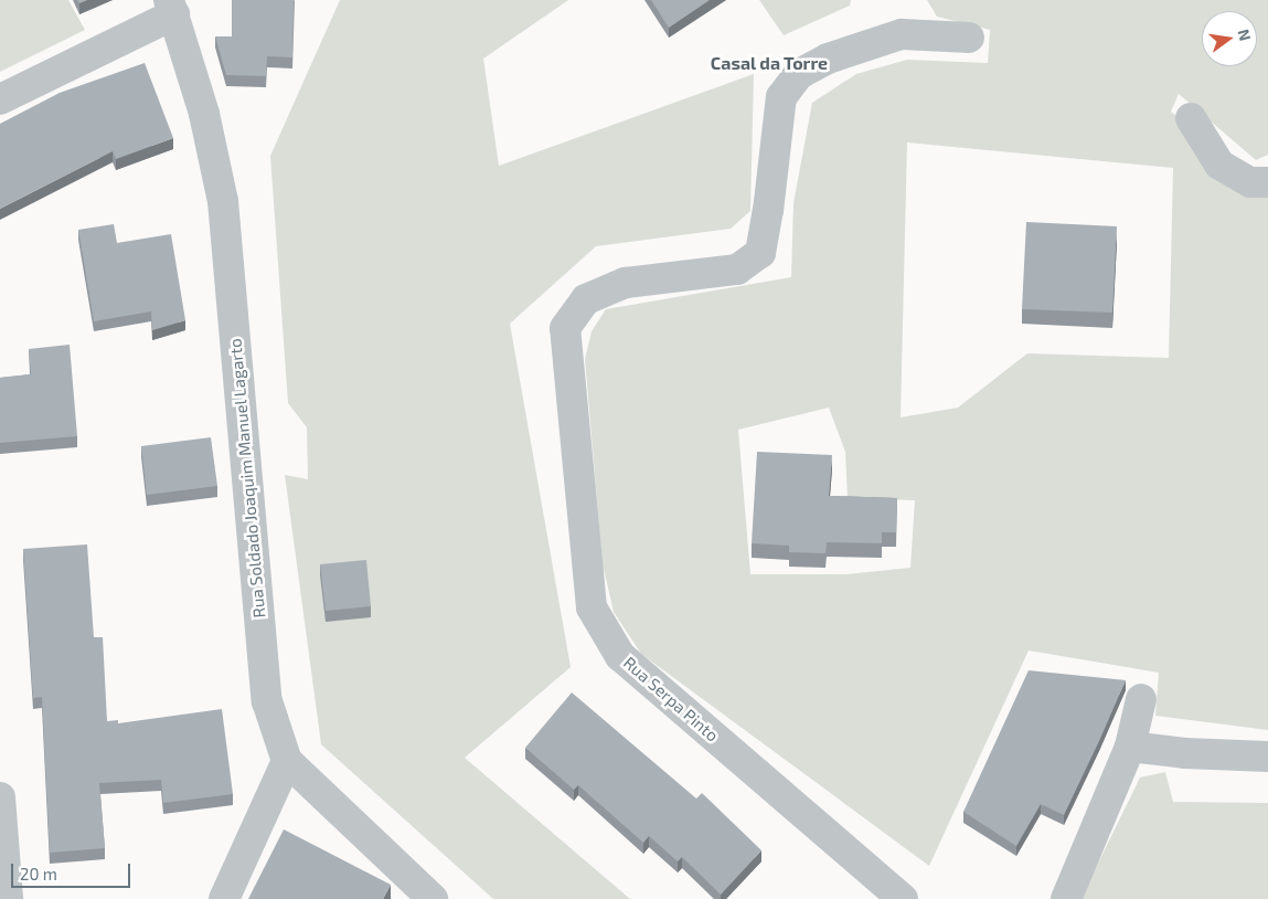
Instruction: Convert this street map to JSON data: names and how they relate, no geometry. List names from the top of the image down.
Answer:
{
  "streets": {
    "street": ["Rua Soldado Joaquim Manuel Lagarto", "Rua Serpa Pinto"]
  },
  "districts": ["Casal da Torre"],
  "scale_bar": "20 m",
  "north": "right"
}
